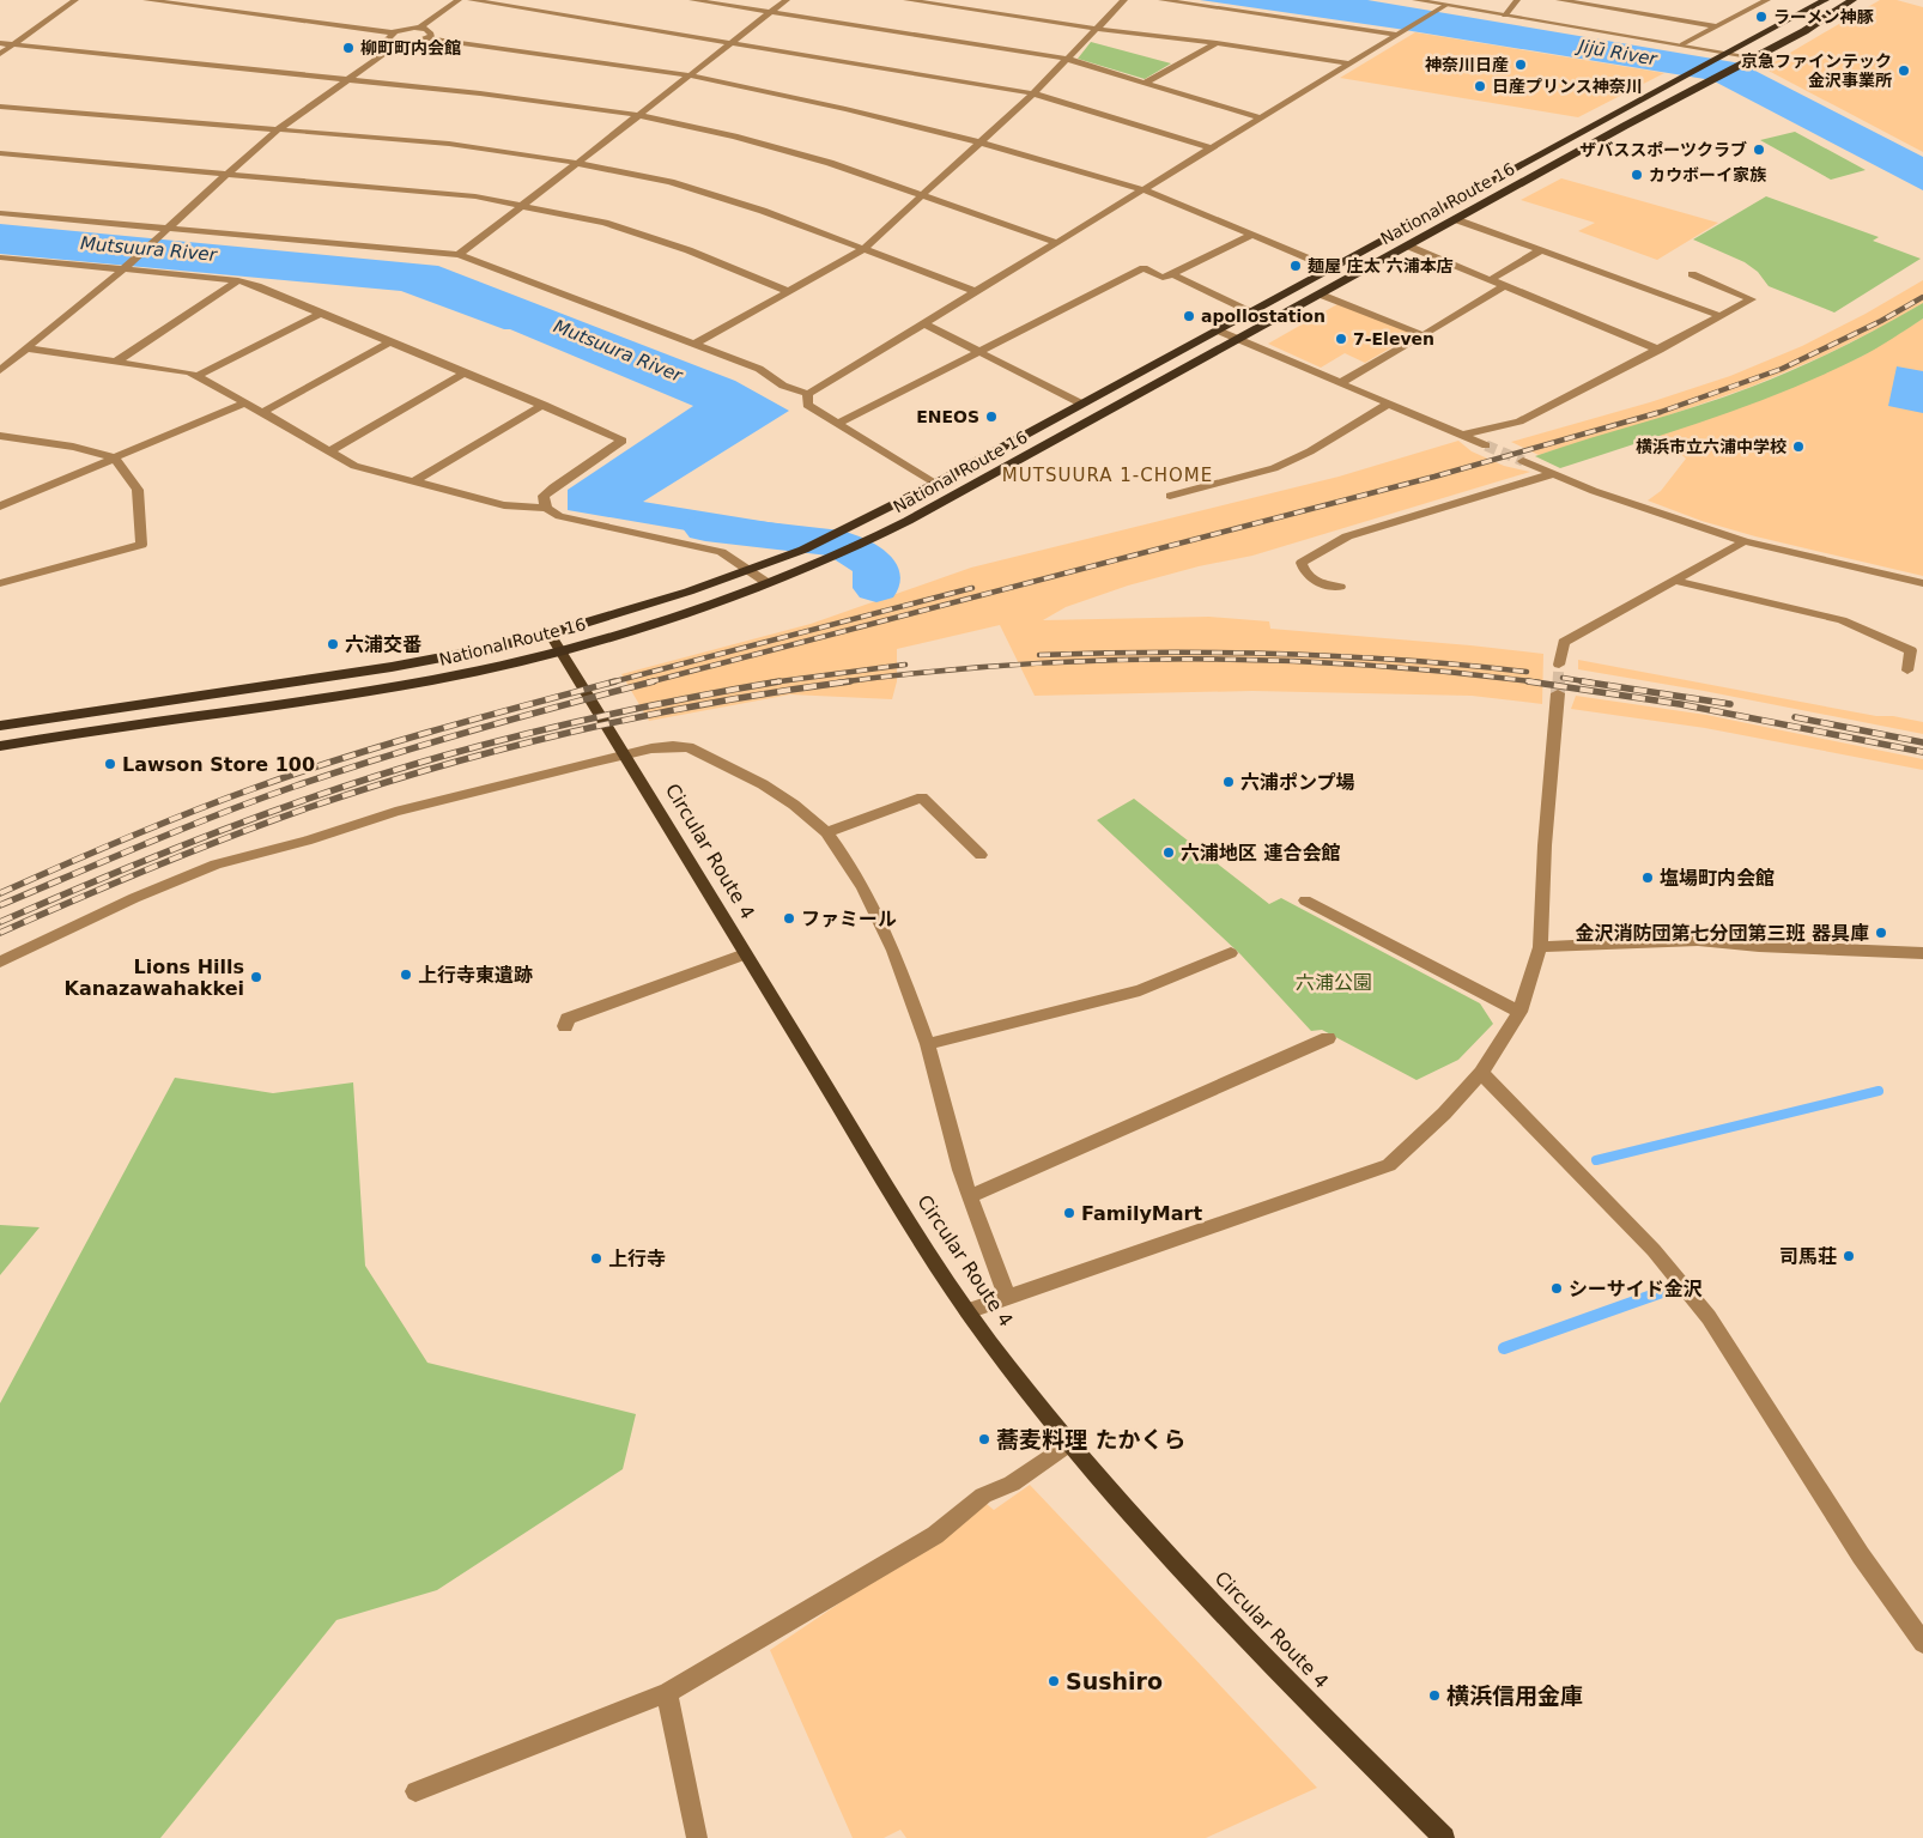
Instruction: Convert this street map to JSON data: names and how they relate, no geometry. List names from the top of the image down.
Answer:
{
  "streets": {
    "highway": ["National Route 16"],
    "main road": ["Circular Route 4"]
  },
  "crossings": [
    ["National Route 16", "Circular Route 4"]
  ],
  "districts": ["MUTSUURA 1-CHOME"],
  "water": ["Jijū River", "Mutsuura River"],
  "parks": ["六浦公園"],
  "places": [
    "ラーメン神豚",
    "柳町町内会館",
    "神奈川日産",
    "京急ファインテック 金沢事業所",
    "日産プリンス神奈川",
    "ザバススポーツクラブ",
    "カウボーイ家族",
    "麺屋 庄太 六浦本店",
    "apollostation",
    "7-Eleven",
    "ENEOS",
    "横浜市立六浦中学校",
    "六浦交番",
    "Lawson Store 100",
    "六浦ポンプ場",
    "六浦地区 連合会館",
    "塩場町内会館",
    "ファミール",
    "金沢消防団第七分団第三班 器具庫",
    "上行寺東遺跡",
    "Lions Hills Kanazawahakkei",
    "FamilyMart",
    "司馬荘",
    "上行寺",
    "シーサイド金沢",
    "蕎麦料理 たかくら",
    "Sushiro",
    "横浜信用金庫"
  ]
}
